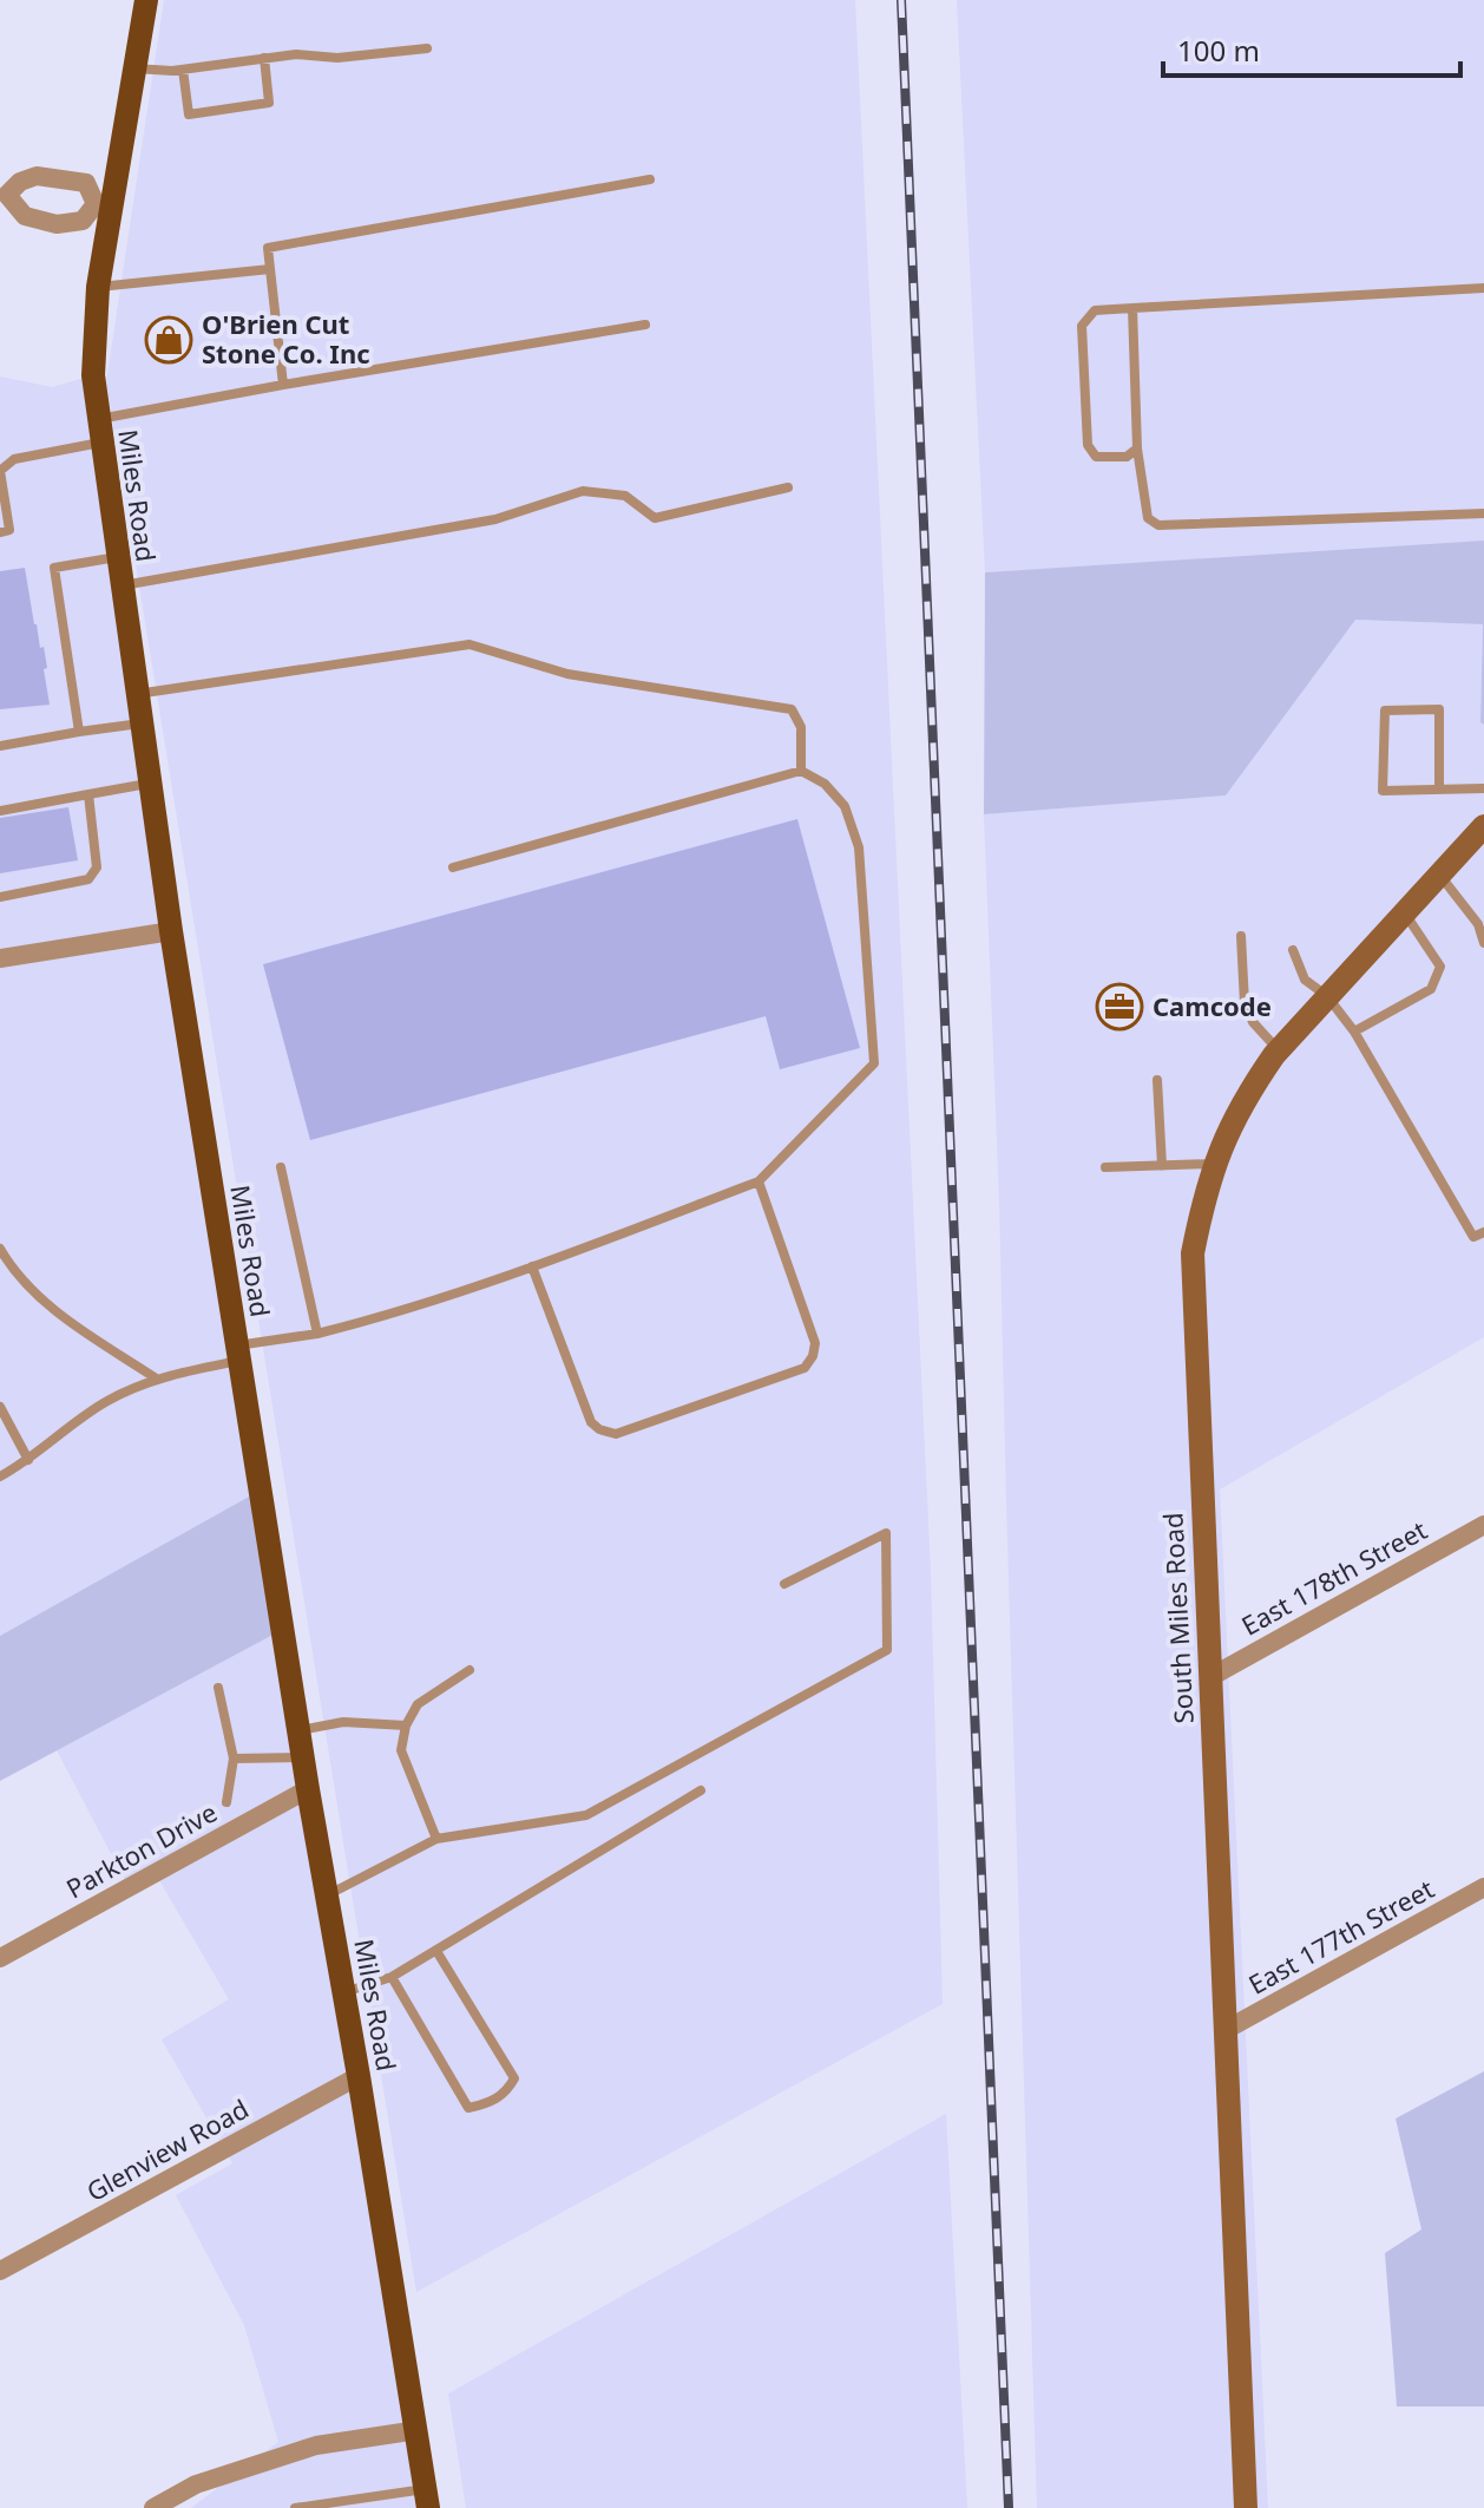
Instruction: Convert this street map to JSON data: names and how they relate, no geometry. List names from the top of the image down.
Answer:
{
  "streets": {
    "main road": ["Miles Road"],
    "street": [
      "East 178th Street",
      "South Miles Road",
      "Parkton Drive",
      "East 177th Street",
      "Glenview Road"
    ]
  },
  "crossings": [
    ["Miles Road", "Parkton Drive"],
    ["Miles Road", "Glenview Road"],
    ["East 178th Street", "South Miles Road"],
    ["South Miles Road", "East 177th Street"]
  ],
  "places": {
    "shop": ["O'Brien Cut Stone Co. Inc"],
    "office": ["Camcode"]
  },
  "scale_bar": "100 m"
}
